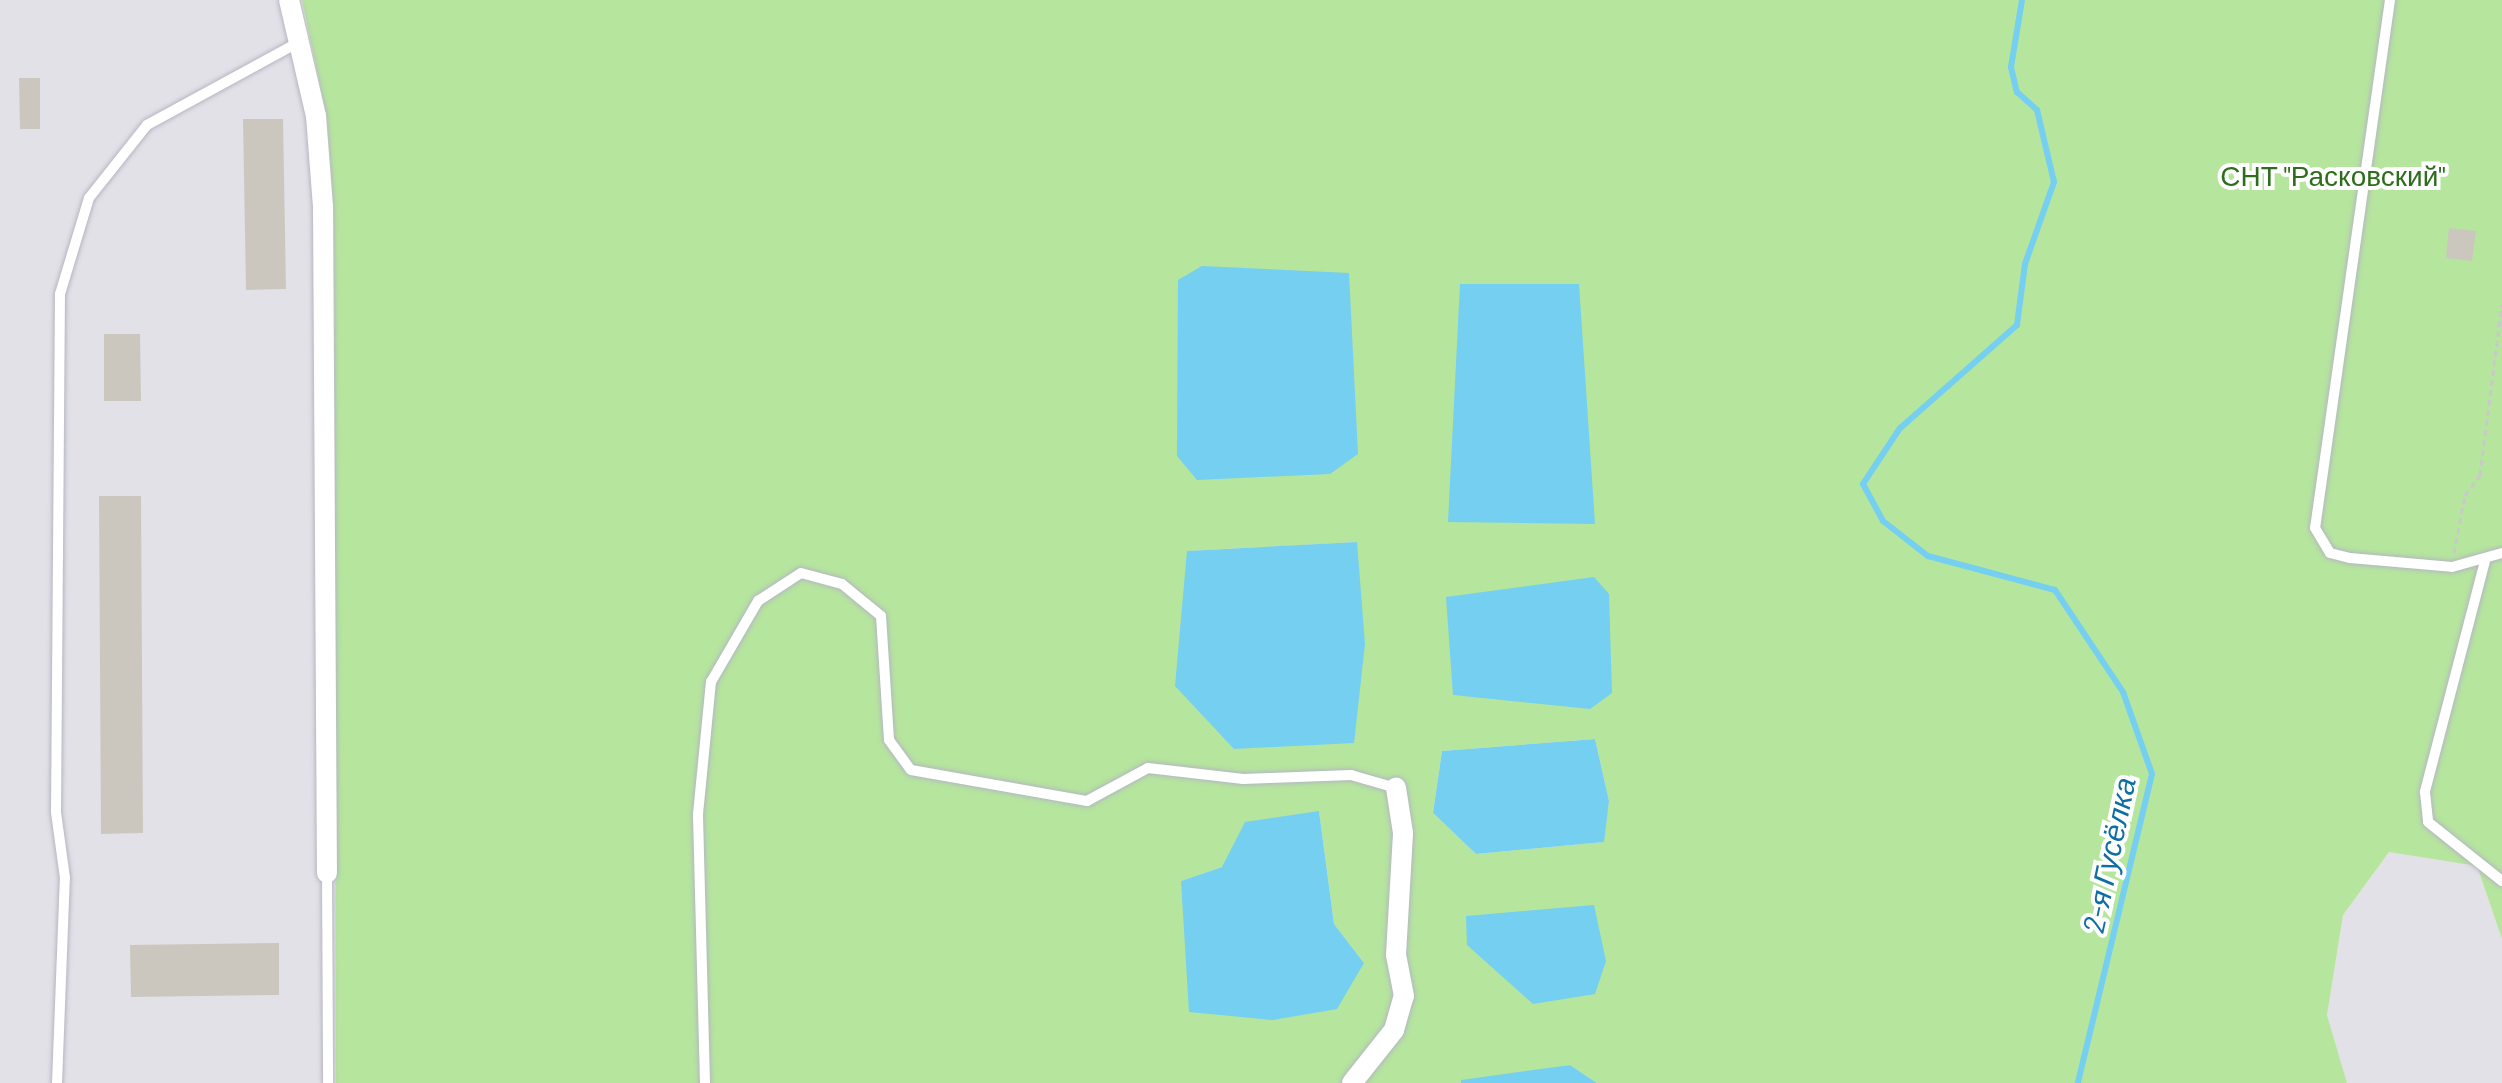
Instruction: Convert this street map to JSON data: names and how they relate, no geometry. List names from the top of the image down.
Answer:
{
  "water": ["2-я Гусёлка"],
  "parks": ["СНТ \"Расковский\""]
}
